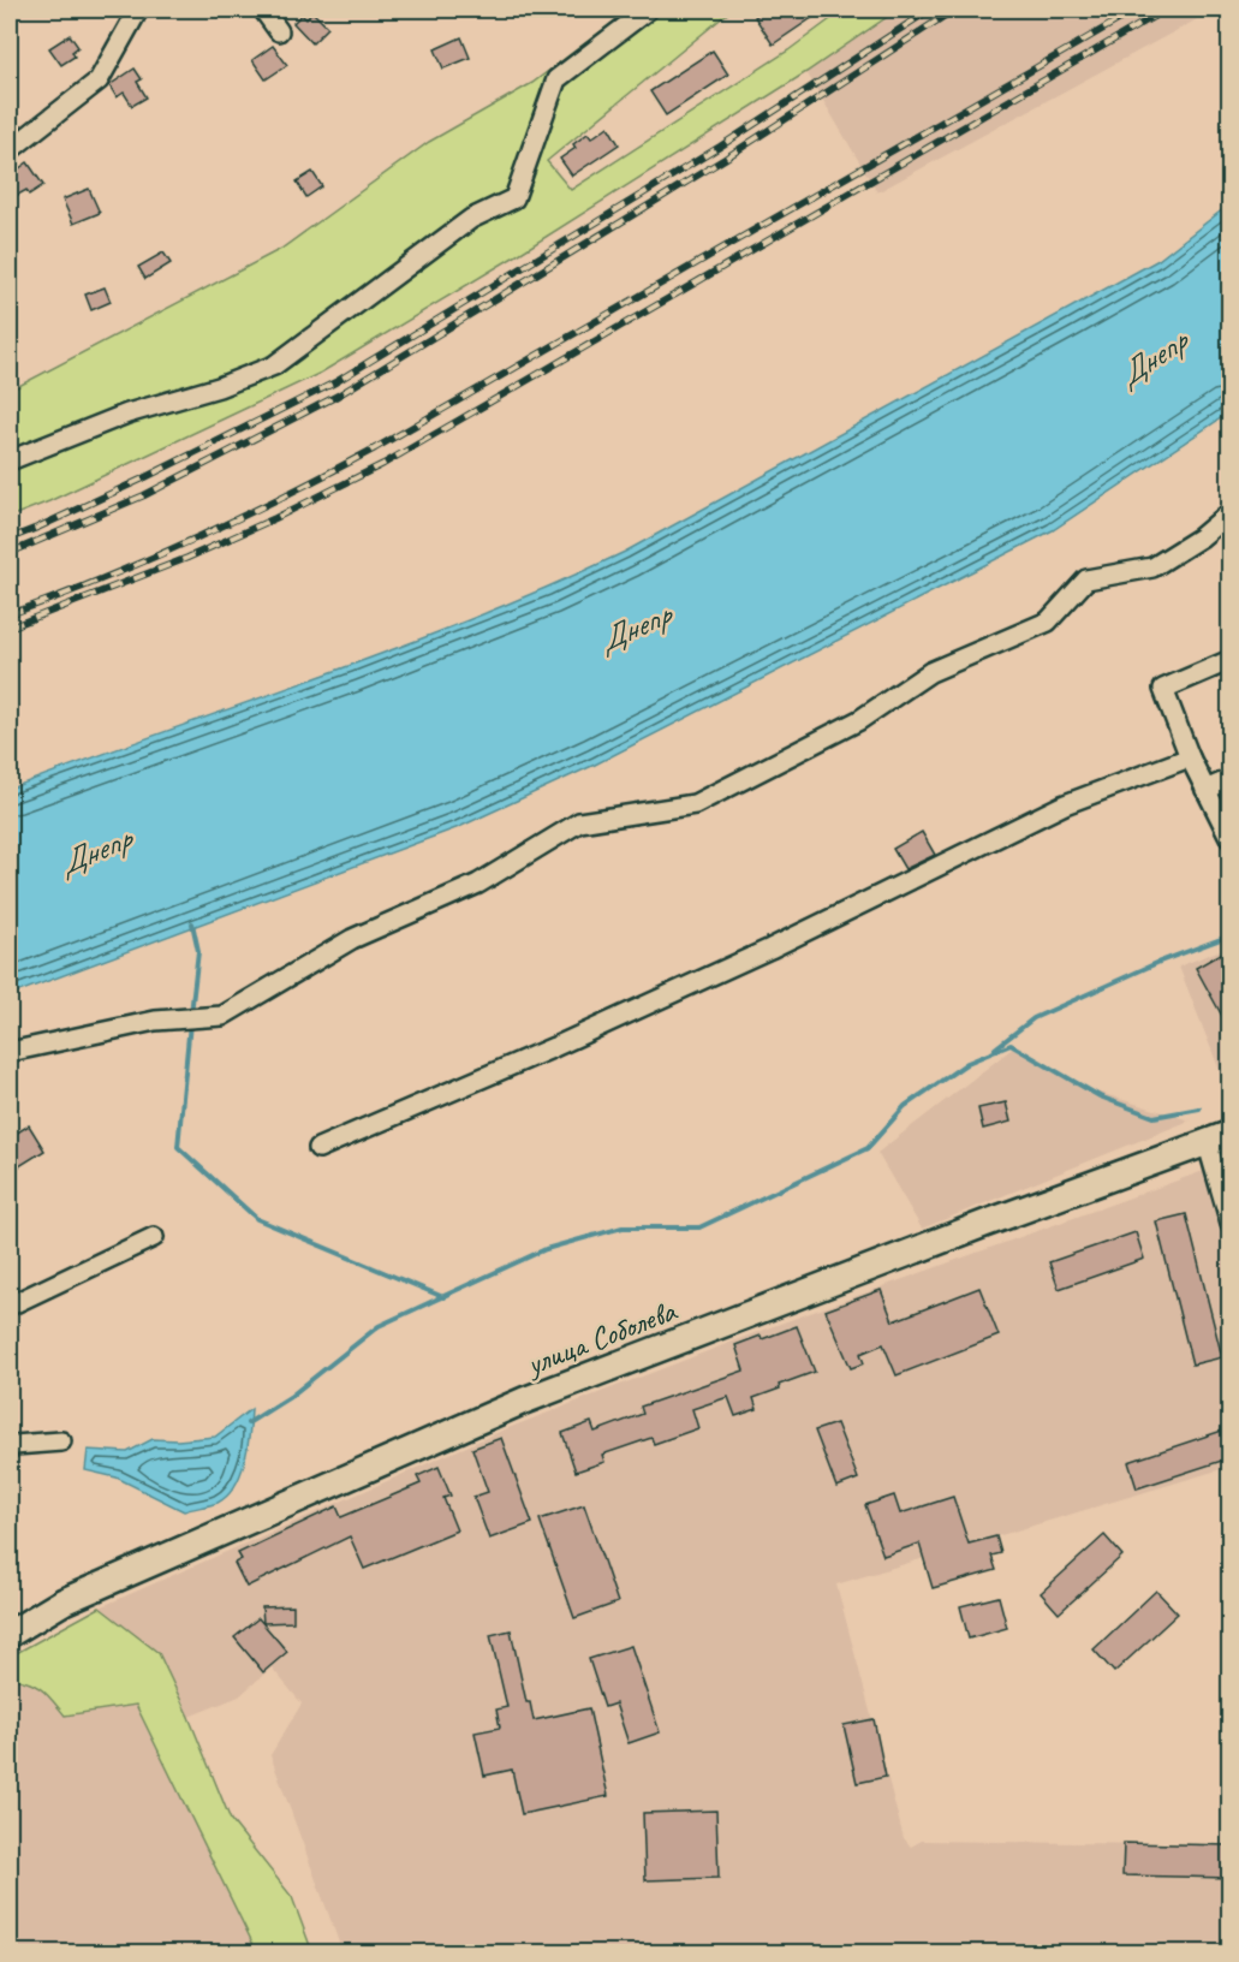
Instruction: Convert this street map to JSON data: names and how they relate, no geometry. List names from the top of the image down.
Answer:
{
  "streets": {
    "street": ["улица Соболева"]
  },
  "water": ["Днепр"]
}
